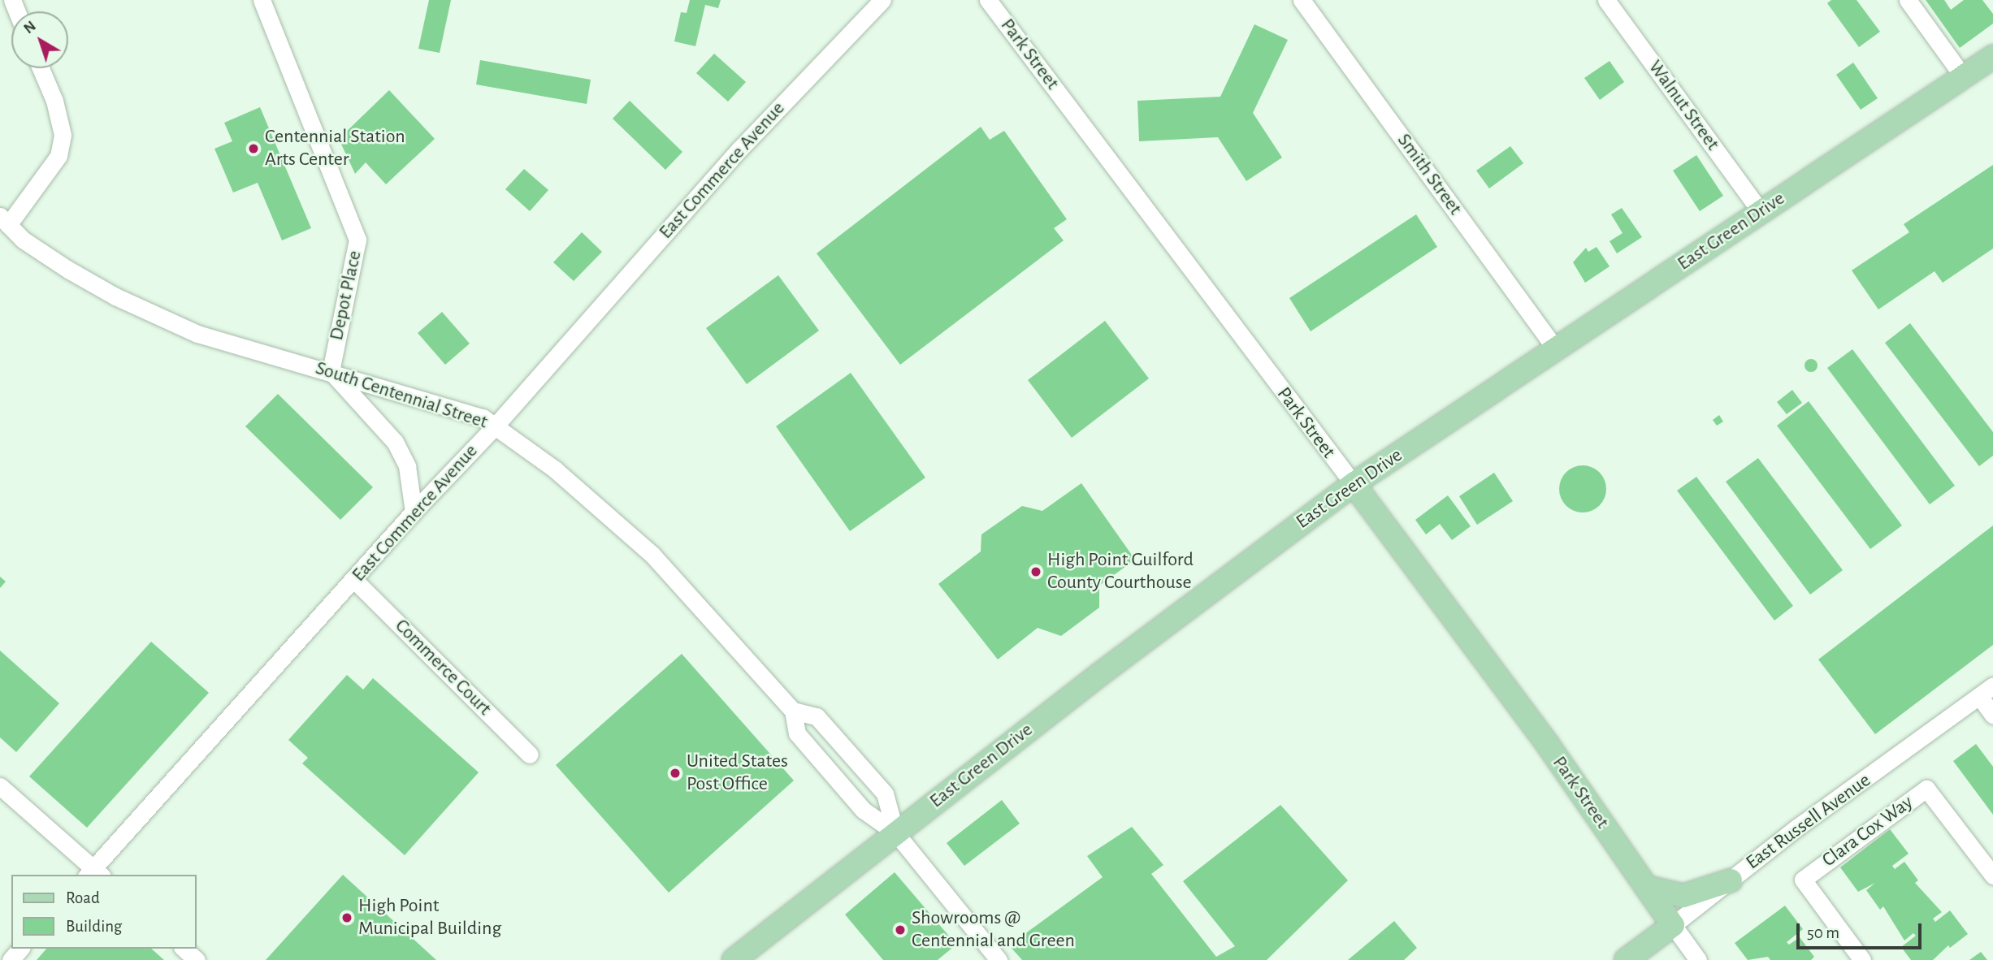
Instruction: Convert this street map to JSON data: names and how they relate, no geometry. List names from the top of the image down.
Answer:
{
  "streets": {
    "main road": ["Park Street", "East Green Drive", "East Russell Avenue"],
    "street": [
      "Walnut Street",
      "East Commerce Avenue",
      "Smith Street",
      "Depot Place",
      "South Centennial Street",
      "Commerce Court",
      "Clara Cox Way"
    ]
  },
  "crossings": [
    ["Park Street", "East Green Drive"],
    ["Park Street", "East Russell Avenue"],
    ["Walnut Street", "East Green Drive"],
    ["East Commerce Avenue", "South Centennial Street"],
    ["East Commerce Avenue", "Commerce Court"],
    ["Smith Street", "East Green Drive"],
    ["East Green Drive", "South Centennial Street"],
    ["Depot Place", "South Centennial Street"]
  ],
  "places": [
    "Centennial Station Arts Center",
    "High Point Guilford County Courthouse",
    "United States Post Office",
    "High Point Municipal Building",
    "Showrooms @ Centennial and Green"
  ],
  "legend": ["Road", "Building"],
  "scale_bar": "50 m",
  "north": "top left"
}
